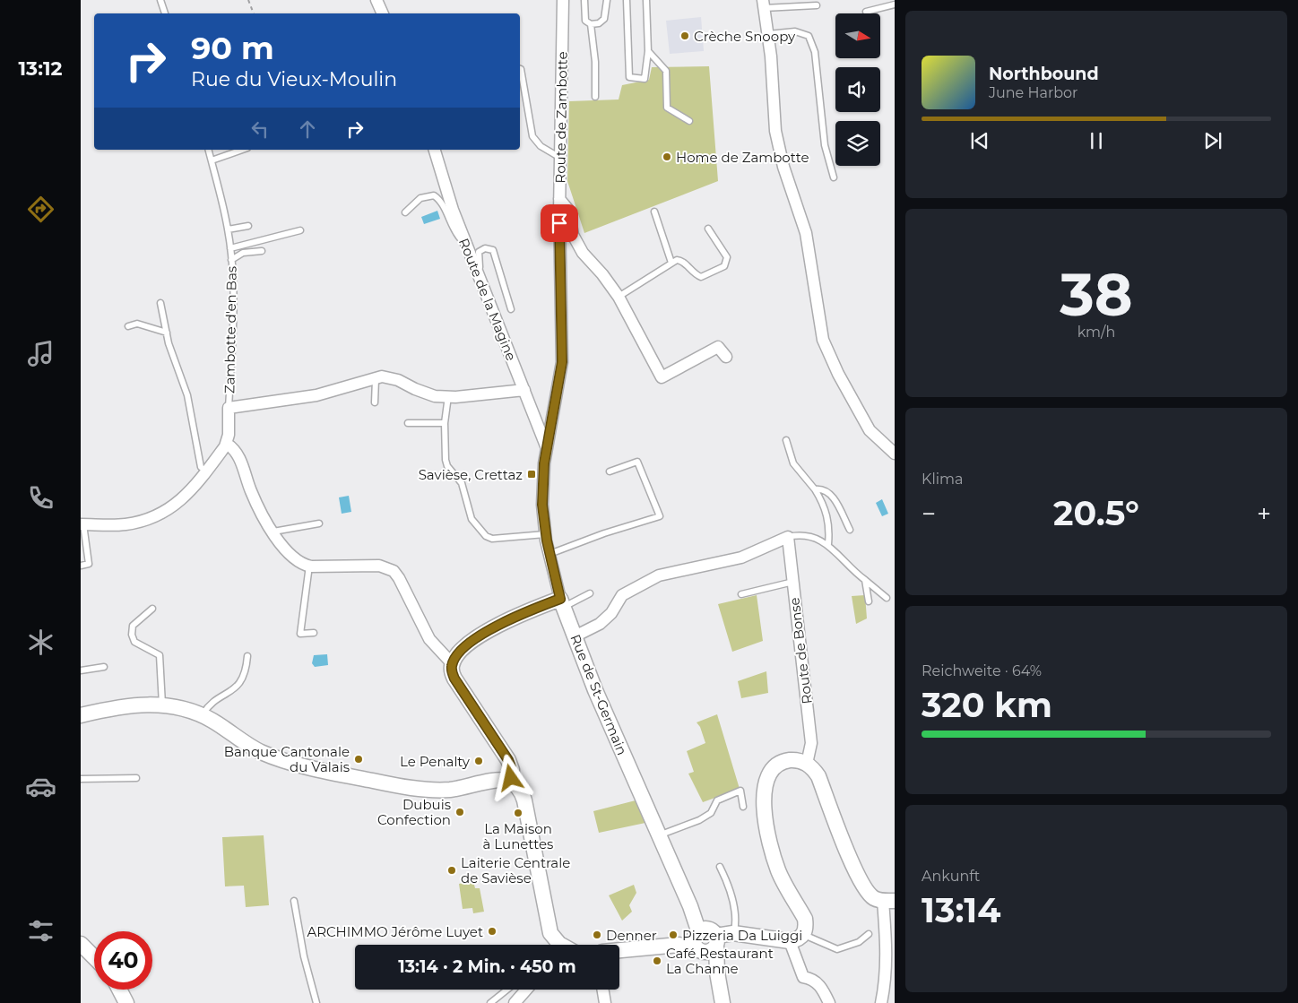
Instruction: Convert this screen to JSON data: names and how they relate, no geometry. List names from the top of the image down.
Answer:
{
  "streets": {
    "street": [
      "Route de Zambotte",
      "Route de la Magine",
      "Route de Bonse",
      "Rue de St-Germain"
    ],
    "lane": ["Zambotte d'en Bas"]
  },
  "crossings": [
    ["Route de Zambotte", "Route de la Magine"],
    ["Route de Zambotte", "Rue de St-Germain"],
    ["Route de la Magine", "Rue de St-Germain"]
  ],
  "places": {
    "other": [
      "Crèche Snoopy",
      "Home de Zambotte",
      "Banque Cantonale du Valais",
      "Le Penalty",
      "Dubuis Confection",
      "La Maison à Lunettes",
      "Laiterie Centrale de Savièse",
      "ARCHIMMO Jérôme Luyet",
      "Denner",
      "Pizzeria Da Luiggi",
      "Café Restaurant La Channe"
    ],
    "transit": ["Savièse, Crettaz"]
  },
  "north": "right",
  "page": {
    "tabs": "13:12",
    "turn": ["90 m", "Rue du Vieux-Moulin"],
    "song": ["Northbound", "June Harbor"],
    "tile": [
      ["38", "km/h"],
      "Klima",
      ["Reichweite · 64%", "320 km"],
      ["Ankunft", "13:14"]
    ],
    "heat": ["−", "20.5°", "+"],
    "limit": "40",
    "trip": "13:14 · 2 Min. · 450 m"
  }
}
